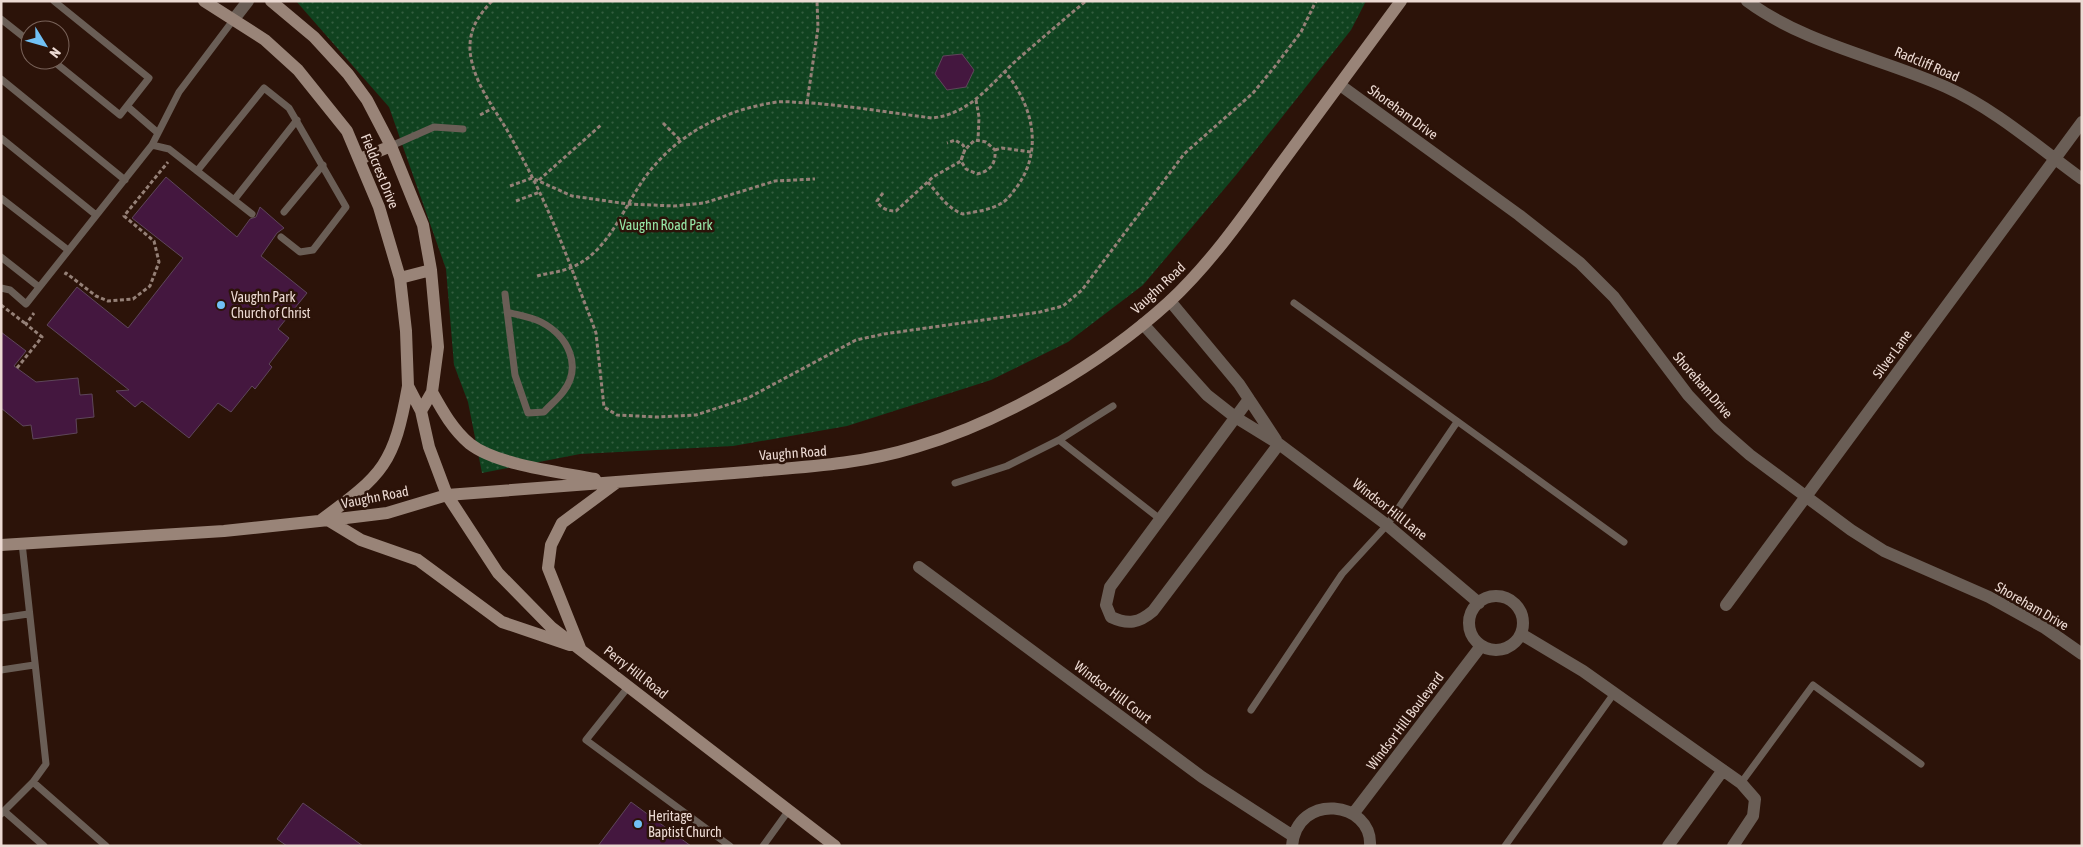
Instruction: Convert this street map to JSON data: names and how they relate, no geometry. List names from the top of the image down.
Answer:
{
  "streets": {
    "main road": ["Fieldcrest Drive", "Vaughn Road", "Perry Hill Road"],
    "street": [
      "Radcliff Road",
      "Shoreham Drive",
      "Silver Lane",
      "Windsor Hill Lane",
      "Windsor Hill Court",
      "Windsor Hill Boulevard"
    ]
  },
  "crossings": [
    ["Radcliff Road", "Silver Lane"],
    ["Shoreham Drive", "Vaughn Road"],
    ["Shoreham Drive", "Silver Lane"],
    ["Fieldcrest Drive", "Vaughn Road"],
    ["Fieldcrest Drive", "Perry Hill Road"],
    ["Vaughn Road", "Windsor Hill Lane"],
    ["Vaughn Road", "Perry Hill Road"],
    ["Windsor Hill Lane", "Windsor Hill Boulevard"]
  ],
  "parks": ["Vaughn Road Park"],
  "places": ["Vaughn Park Church of Christ", "Heritage Baptist Church"],
  "north": "bottom right"
}
